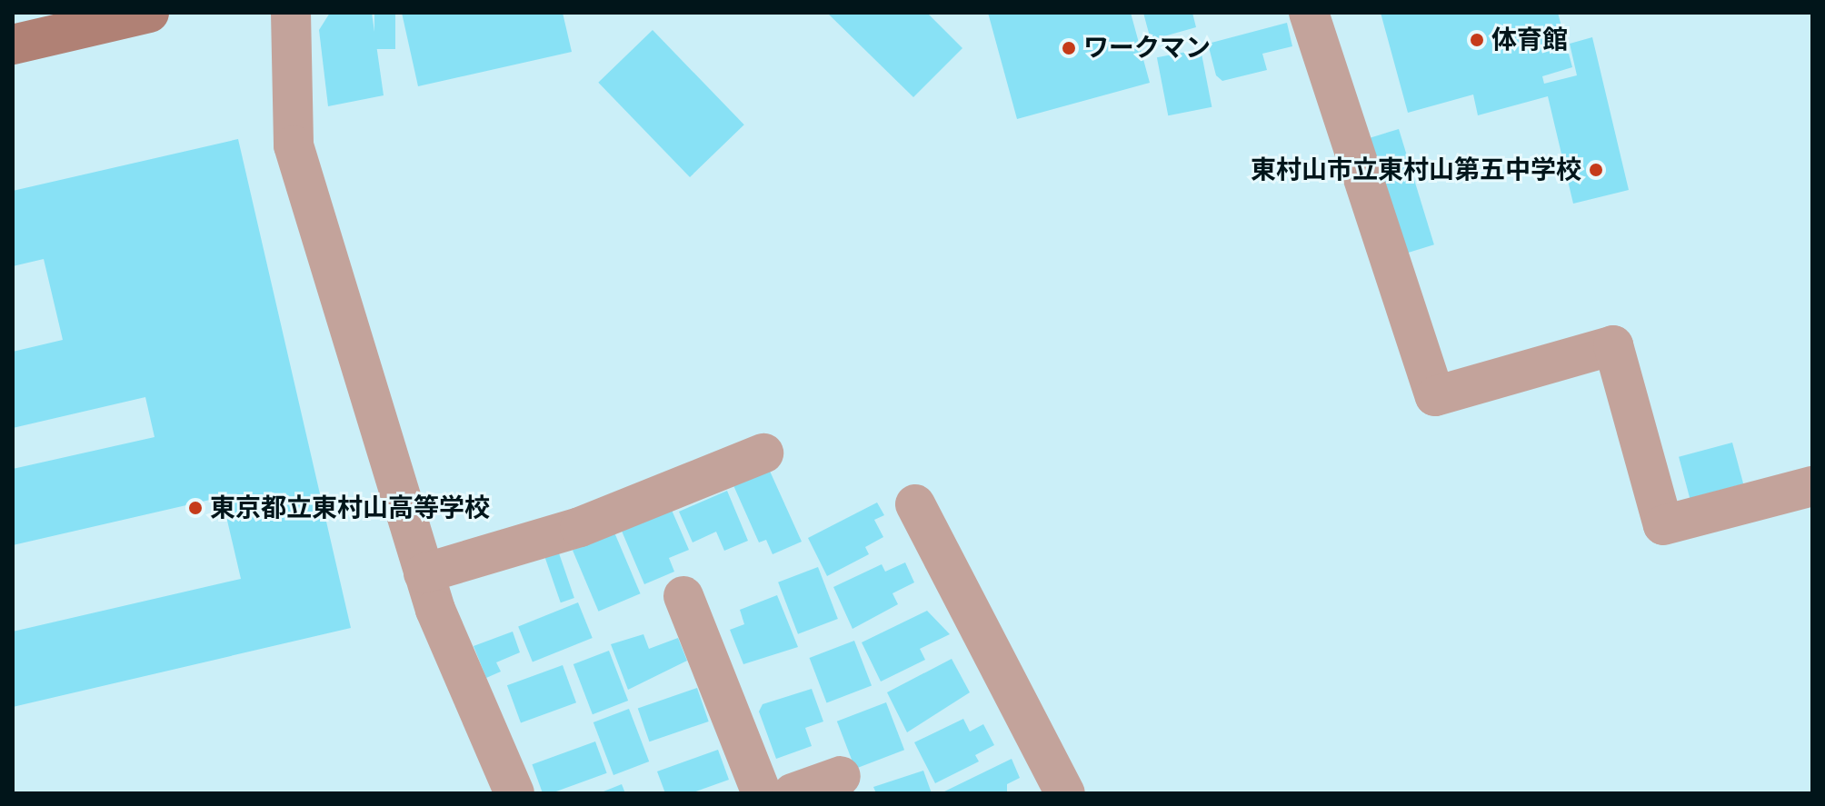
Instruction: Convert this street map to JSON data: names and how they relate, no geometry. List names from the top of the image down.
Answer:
{
  "places": [
    "体育館",
    "ワークマン",
    "東村山市立東村山第五中学校",
    "東京都立東村山高等学校"
  ]
}
